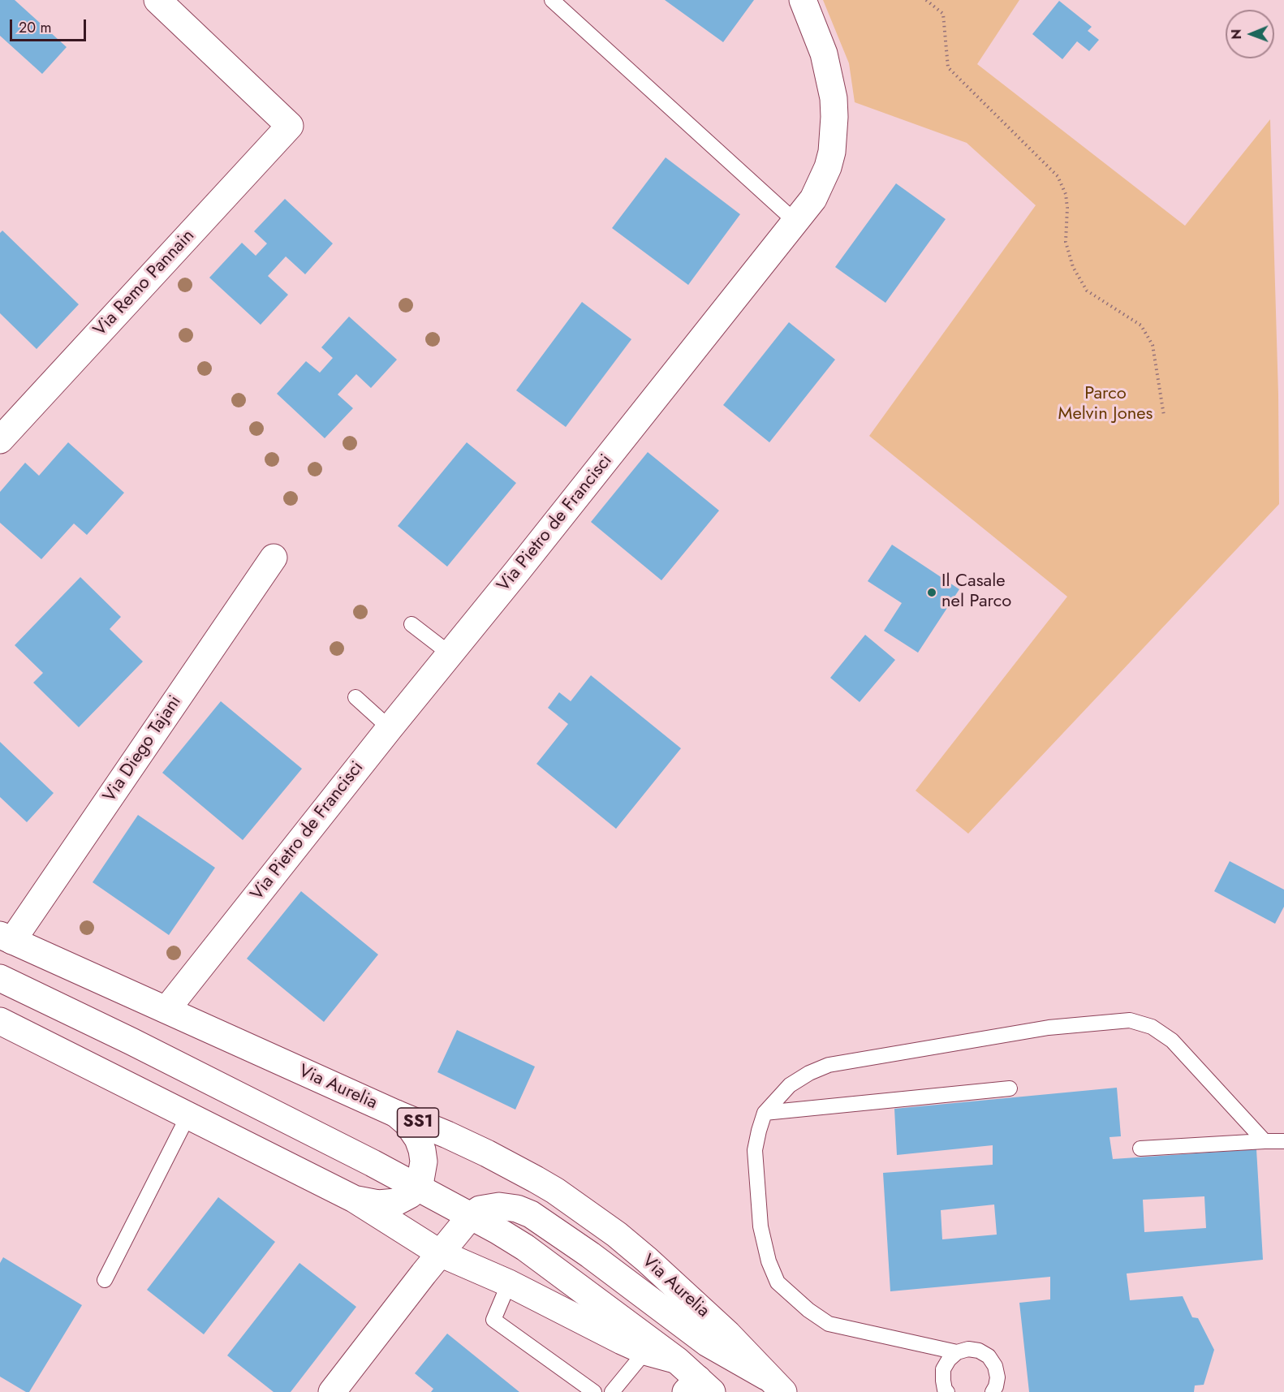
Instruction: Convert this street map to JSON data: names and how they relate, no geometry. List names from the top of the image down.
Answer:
{
  "streets": {
    "street": [
      "Via Remo Pannain",
      "Via Pietro de Francisci",
      "Via Diego Tajani",
      "Via Aurelia",
      "SS1"
    ]
  },
  "crossings": [
    ["Via Pietro de Francisci", "Via Aurelia"],
    ["Via Diego Tajani", "Via Aurelia"]
  ],
  "parks": ["Parco Melvin Jones"],
  "places": ["Il Casale nel Parco"],
  "scale_bar": "20 m",
  "north": "left"
}
